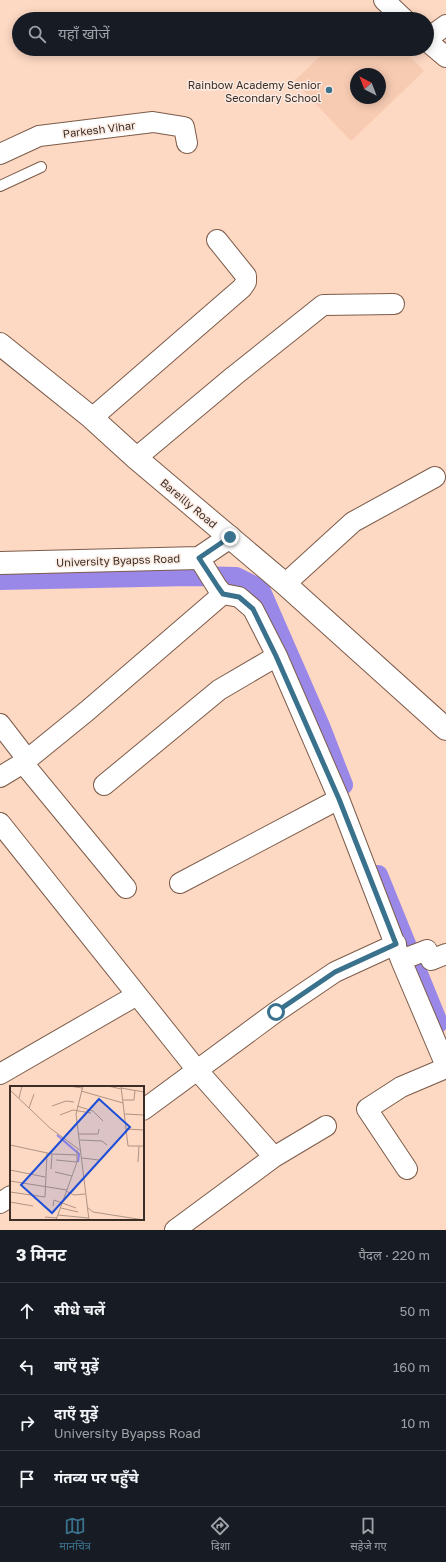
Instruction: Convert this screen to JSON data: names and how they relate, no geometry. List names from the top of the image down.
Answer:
{
  "streets": {
    "main road": ["Bareilly Road", "University Byapss Road"],
    "street": ["Parkesh Vihar"]
  },
  "places": ["Rainbow Academy Senior Secondary School"],
  "north": "top left",
  "page": {
    "search": "यहाँ खोजें",
    "heading": ["3 मिनट", "पैदल · 220 m"],
    "list": [
      ["सीधे चलें", "50 m"],
      ["बाएँ मुड़ें", "160 m"],
      ["दाएँ मुड़ें", "University Byapss Road", "10 m"],
      "गंतव्य पर पहुँचे"
    ],
    "nav": ["मानचित्र", "दिशा", "सहेजे गए"]
  }
}
